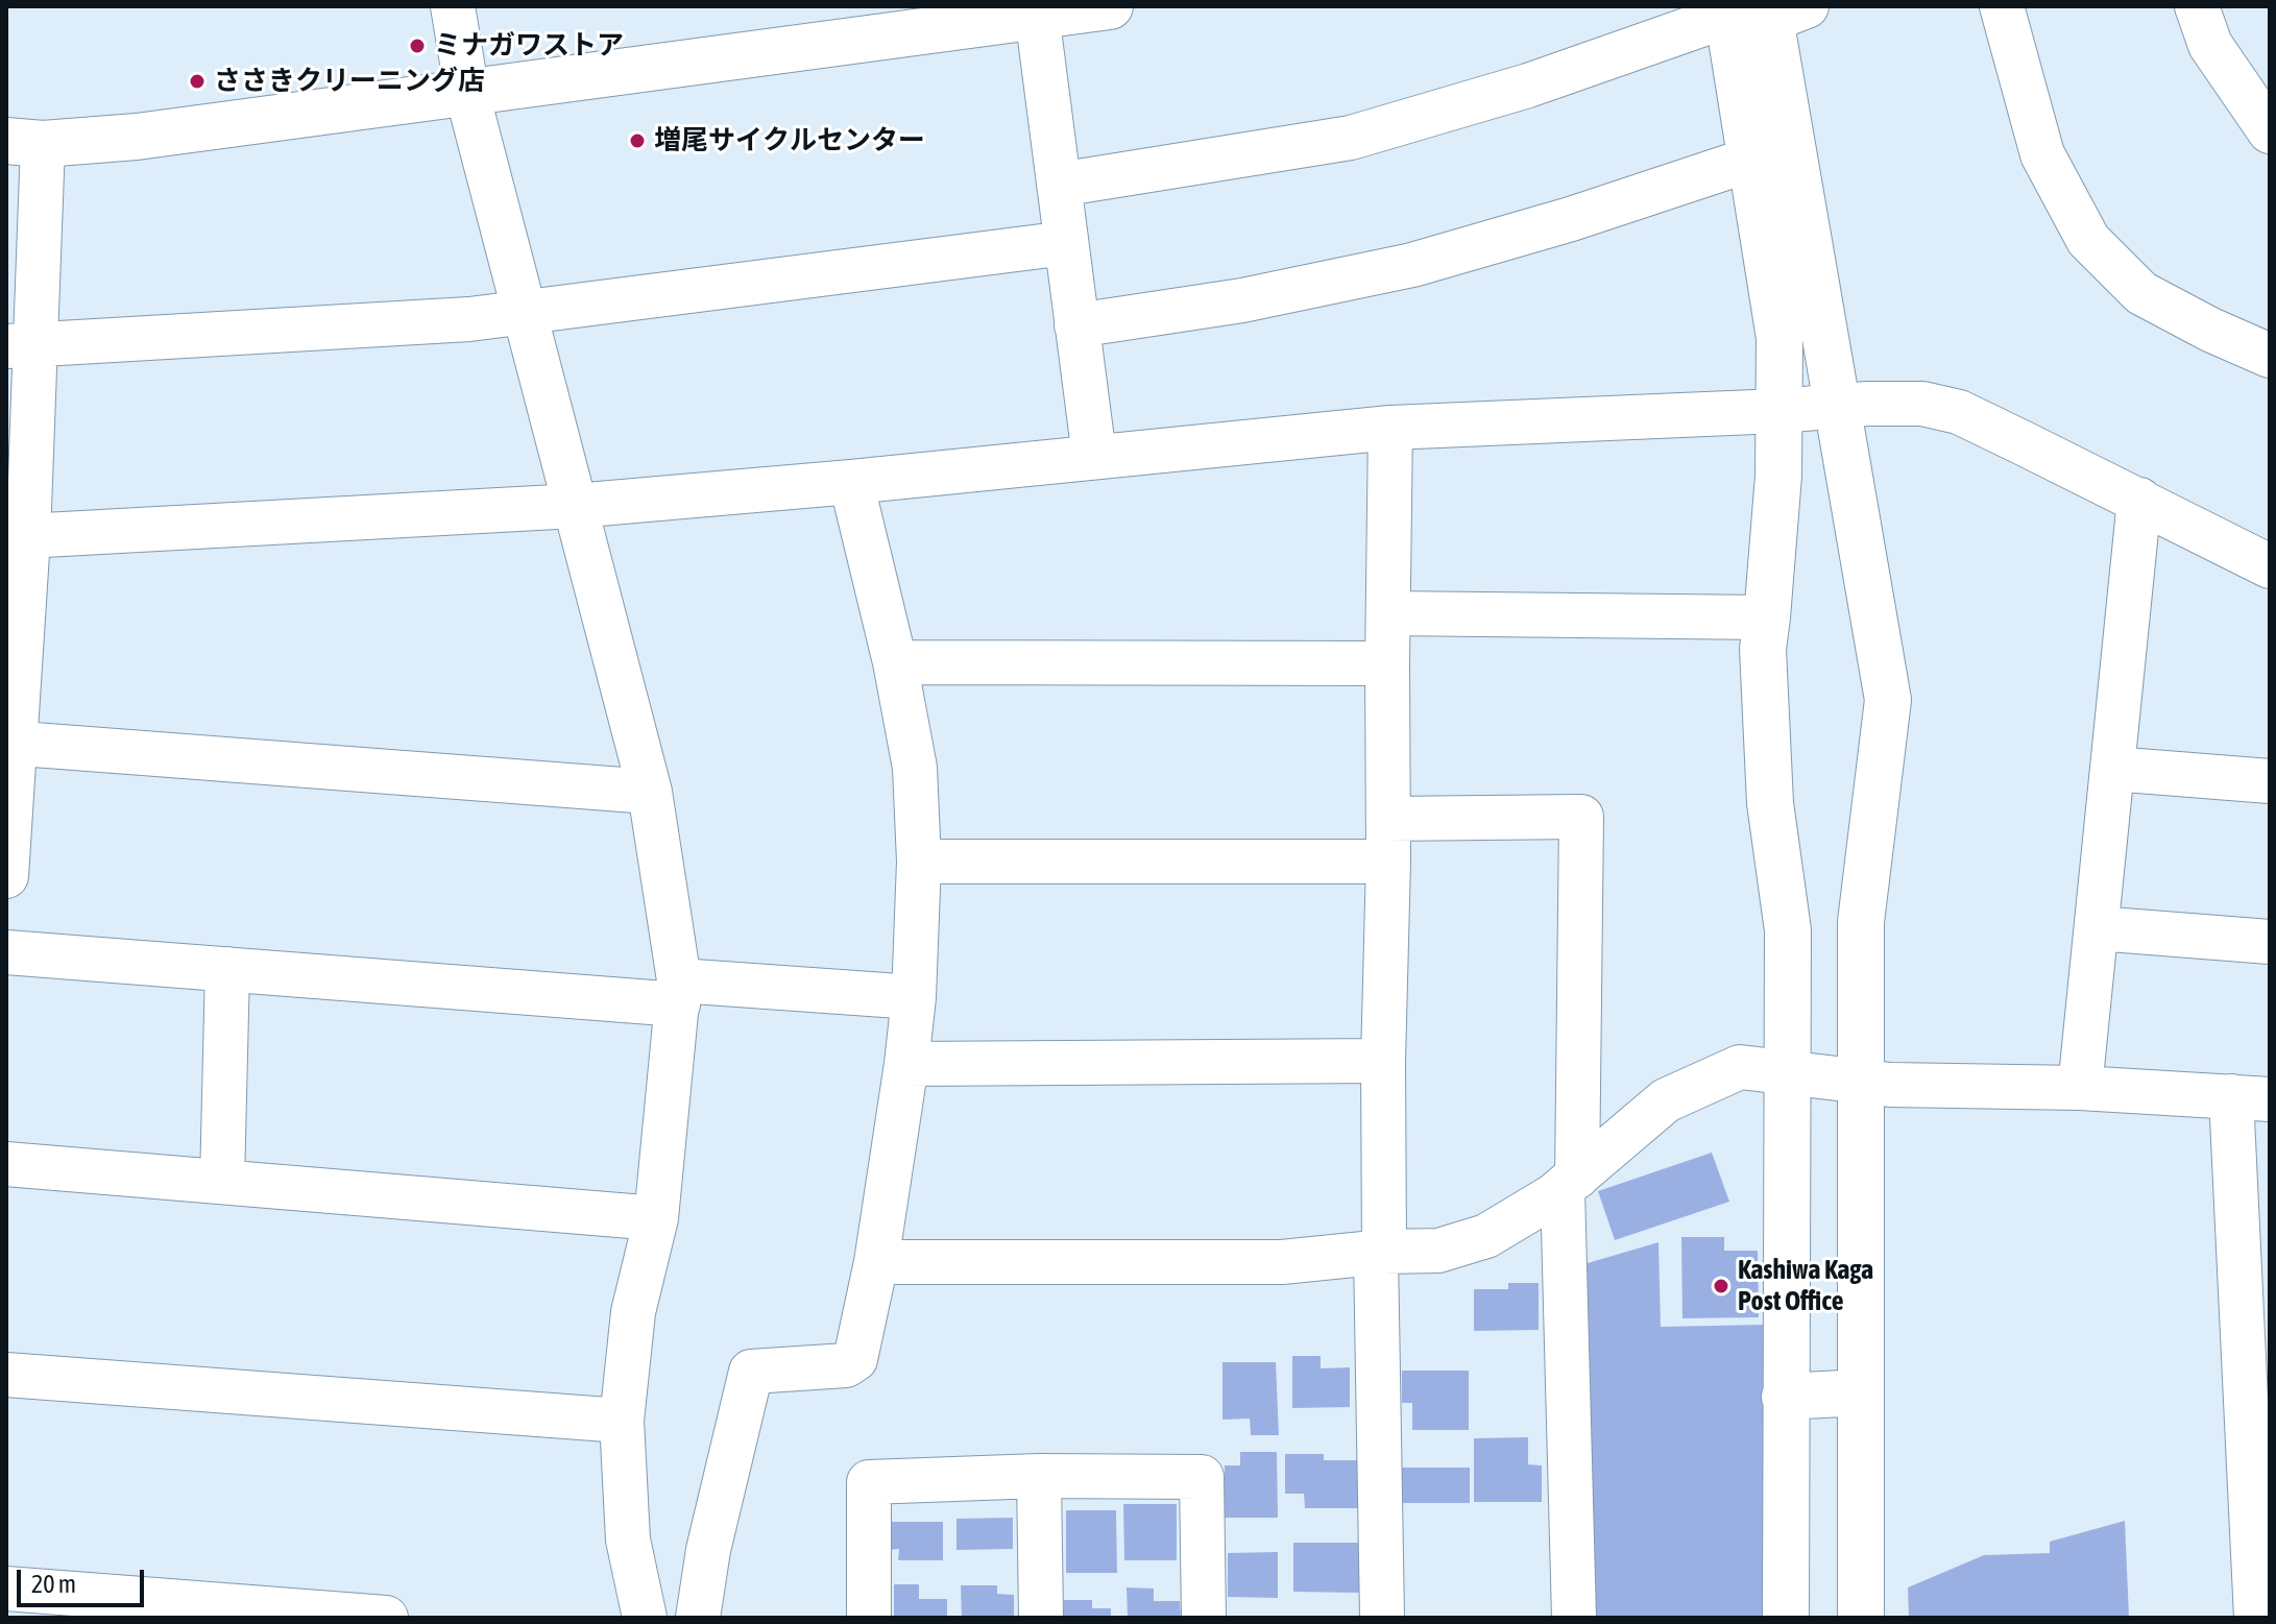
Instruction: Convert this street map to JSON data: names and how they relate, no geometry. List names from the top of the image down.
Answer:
{
  "places": [
    "ミナガワストア",
    "ささきクリーニング店",
    "増尾サイクルセンター",
    "Kashiwa Kaga Post Office"
  ],
  "scale_bar": "20 m"
}
